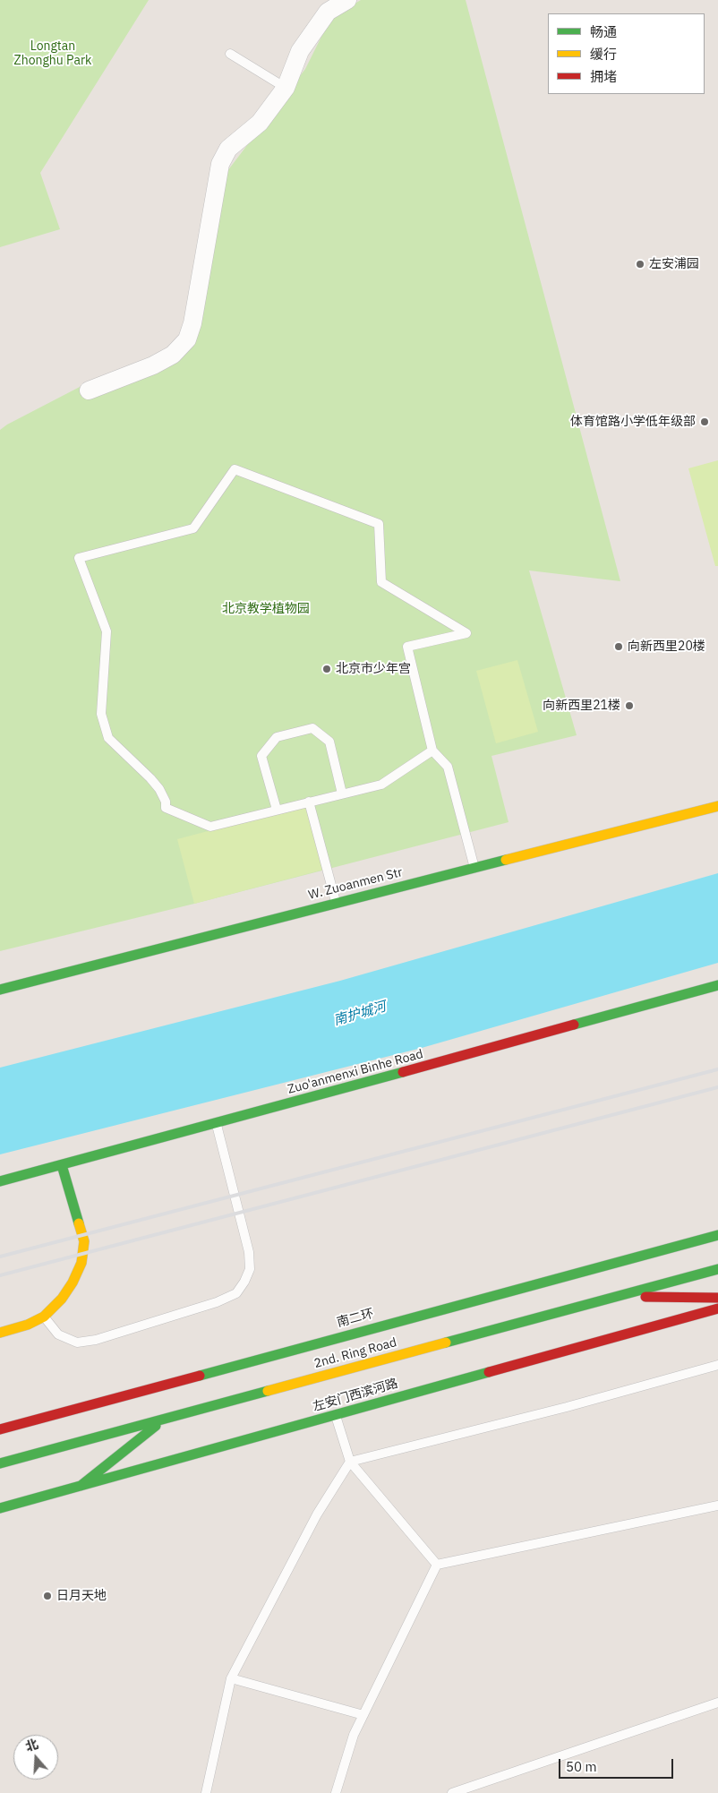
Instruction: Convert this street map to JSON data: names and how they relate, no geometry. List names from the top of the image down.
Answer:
{
  "streets": {
    "main road": [
      "W. Zuoanmen Str",
      "Zuo'anmenxi Binhe Road",
      "南二环",
      "2nd. Ring Road",
      "左安门西滨河路"
    ]
  },
  "water": ["南护城河"],
  "parks": ["Longtan Zhonghu Park", "北京教学植物园"],
  "places": [
    "左安浦园",
    "体育馆路小学低年级部",
    "向新西里20楼",
    "北京市少年宫",
    "向新西里21楼",
    "日月天地"
  ],
  "legend": ["畅通", "缓行", "拥堵"],
  "scale_bar": "50 m",
  "north": "top"
}
